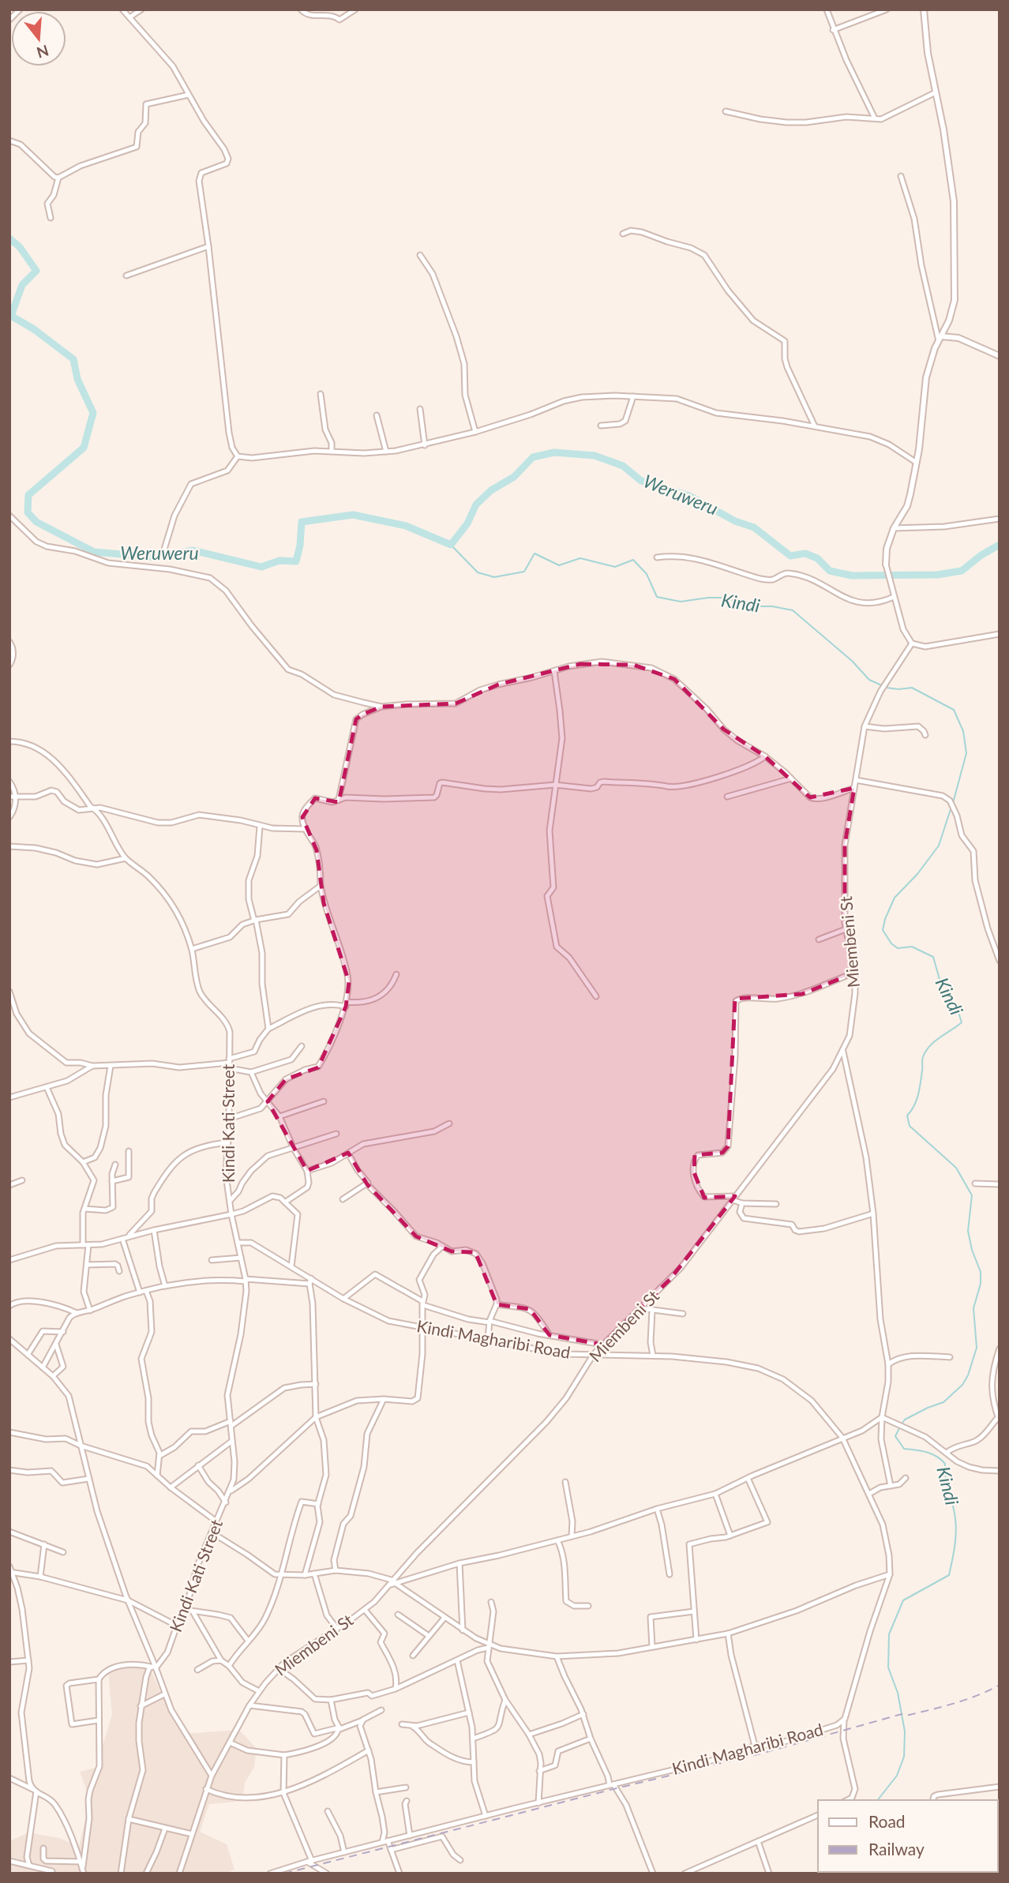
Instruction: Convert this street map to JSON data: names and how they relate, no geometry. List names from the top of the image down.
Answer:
{
  "streets": {
    "street": ["Miembeni St", "Kindi Kati Street", "Kindi Magharibi Road"]
  },
  "crossings": [
    ["Miembeni St", "Kindi Magharibi Road"],
    ["Kindi Kati Street", "Kindi Magharibi Road"]
  ],
  "water": ["Weruweru", "Kindi"],
  "legend": ["Road", "Railway"],
  "north": "bottom"
}
